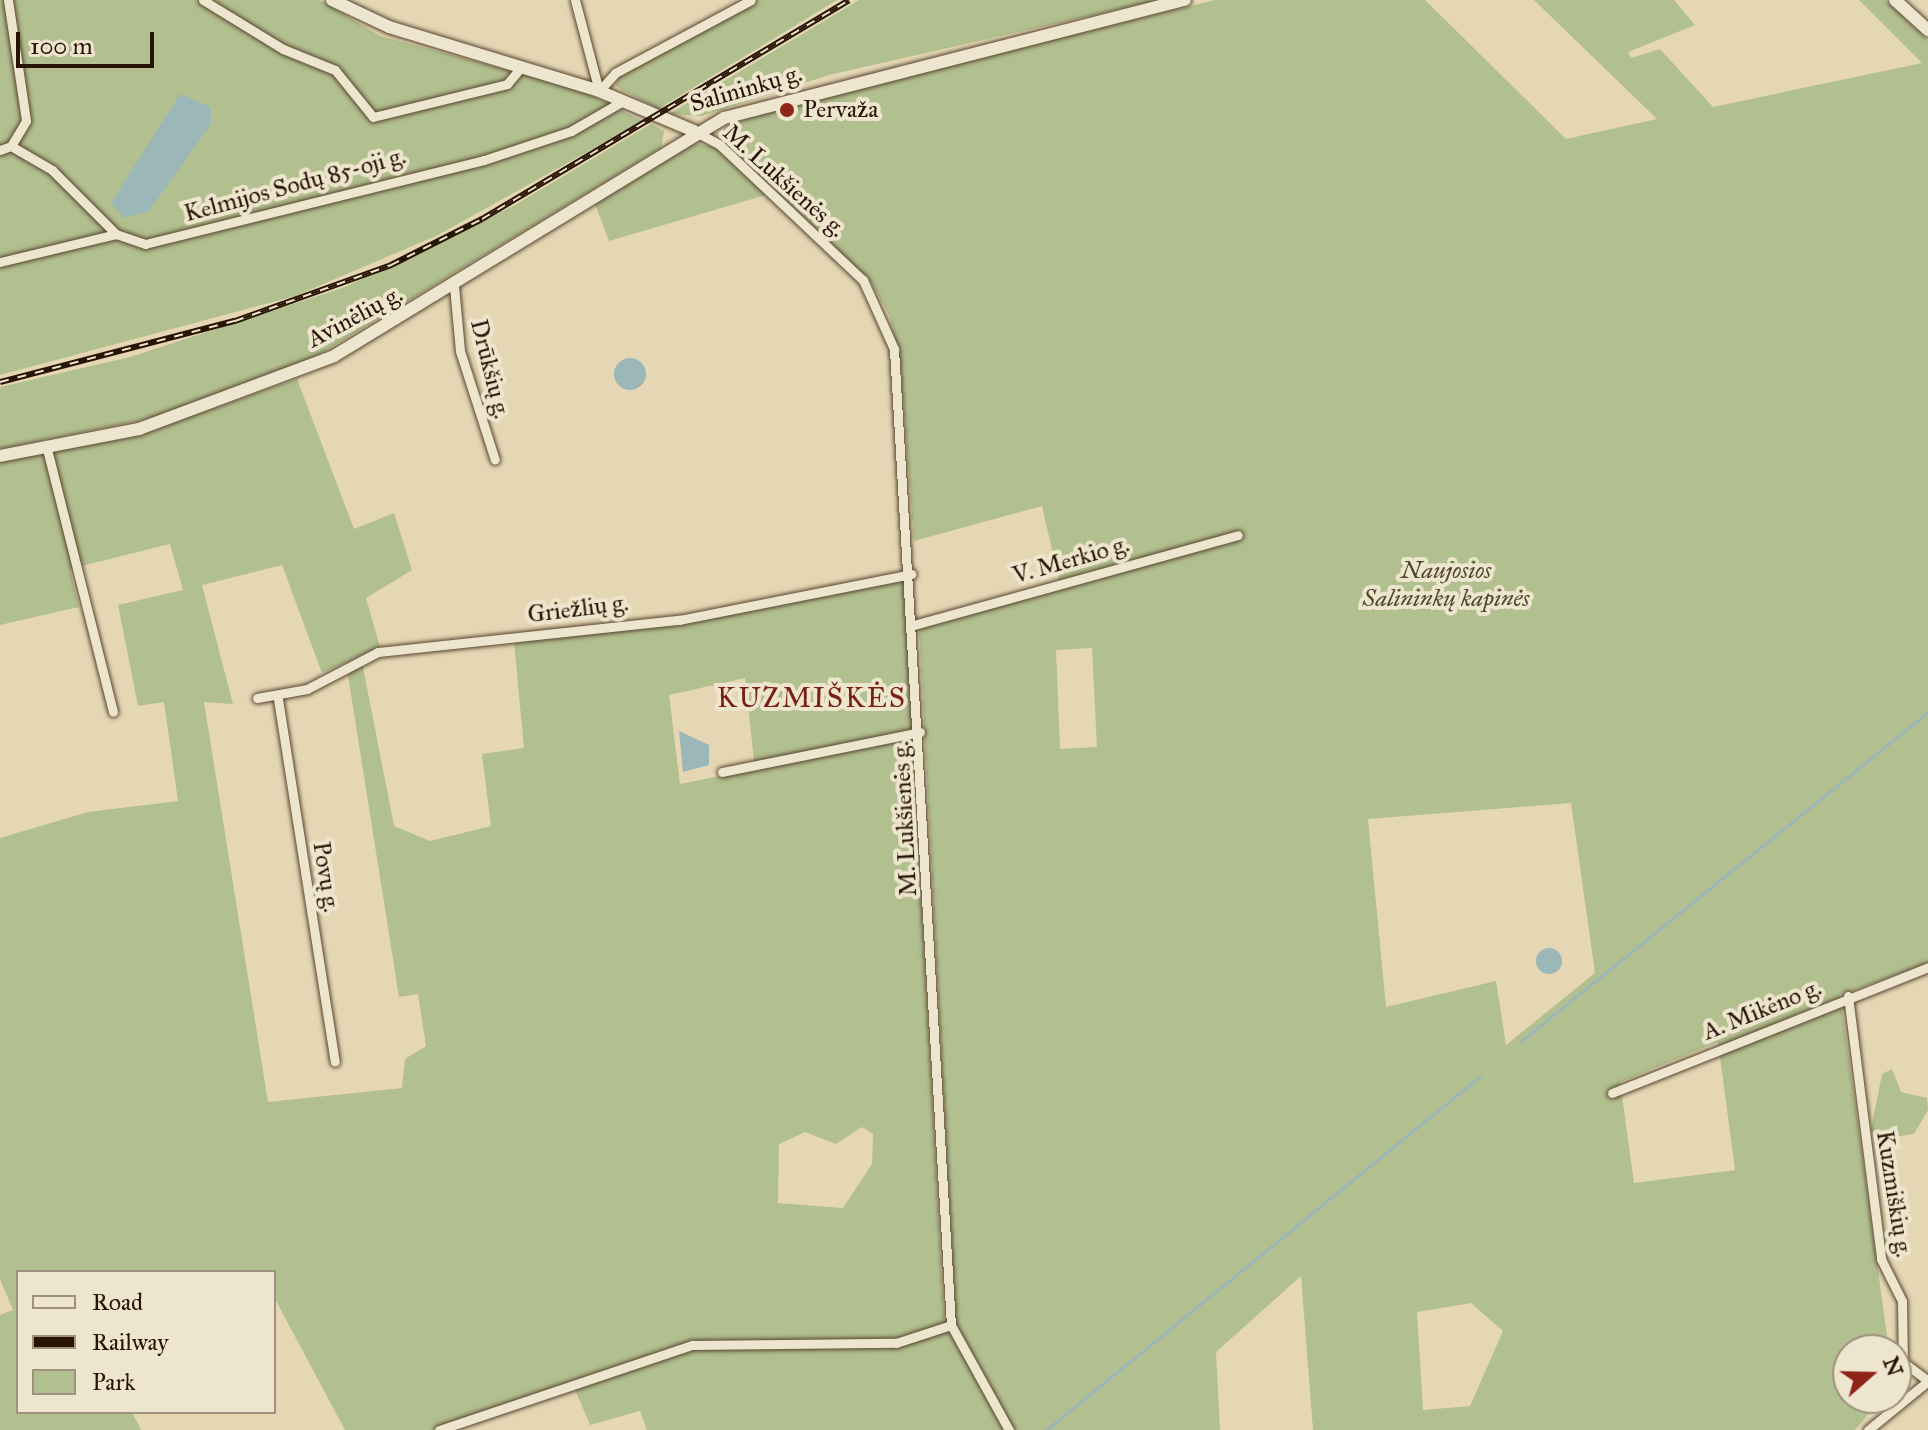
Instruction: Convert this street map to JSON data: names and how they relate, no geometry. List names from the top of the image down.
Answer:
{
  "streets": {
    "main road": ["Salininkų g.", "Avinėlių g."],
    "street": [
      "M. Lukšienės g.",
      "Kelmijos Sodų 85-oji g.",
      "Drūkšių g.",
      "V. Merkio g.",
      "Griežlių g.",
      "Povų g.",
      "A. Mikėno g.",
      "Kuzmiškių g."
    ]
  },
  "crossings": [
    ["Salininkų g.", "M. Lukšienės g."],
    ["Salininkų g.", "Kelmijos Sodų 85-oji g."],
    ["Salininkų g.", "Avinėlių g."],
    ["M. Lukšienės g.", "Avinėlių g."],
    ["M. Lukšienės g.", "V. Merkio g."],
    ["M. Lukšienės g.", "Griežlių g."],
    ["Avinėlių g.", "Drūkšių g."],
    ["Griežlių g.", "Povų g."],
    ["A. Mikėno g.", "Kuzmiškių g."]
  ],
  "districts": ["KUZMIŠKĖS"],
  "parks": ["Naujosios Salininkų kapinės"],
  "places": ["Pervaža"],
  "legend": ["Road", "Railway", "Park"],
  "scale_bar": "100 m",
  "north": "right"
}
